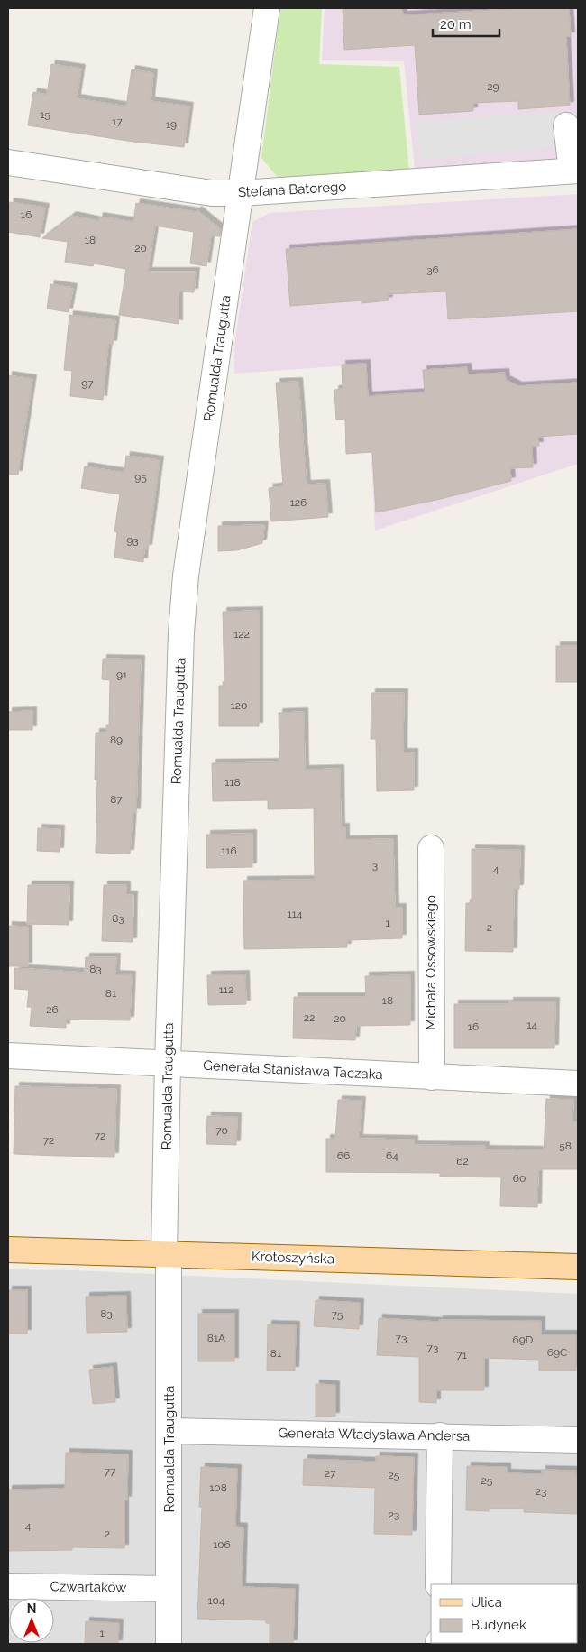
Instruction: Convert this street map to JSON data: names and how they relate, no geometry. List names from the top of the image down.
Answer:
{
  "streets": {
    "main road": ["Krotoszyńska"],
    "street": [
      "Stefana Batorego",
      "Romualda Traugutta",
      "Michała Ossowskiego",
      "Generała Stanisława Taczaka",
      "Generała Władysława Andersa",
      "Czwartaków"
    ]
  },
  "crossings": [
    ["Stefana Batorego", "Romualda Traugutta"],
    ["Romualda Traugutta", "Generała Stanisława Taczaka"],
    ["Romualda Traugutta", "Krotoszyńska"],
    ["Romualda Traugutta", "Generała Władysława Andersa"],
    ["Romualda Traugutta", "Czwartaków"],
    ["Michała Ossowskiego", "Generała Stanisława Taczaka"]
  ],
  "house_numbers": [
    "29",
    "15",
    "17",
    "19",
    "16",
    "18",
    "20",
    "36",
    "97",
    "95",
    "126",
    "93",
    "122",
    "91",
    "120",
    "89",
    "118",
    "87",
    "116",
    "3",
    "4",
    "114",
    "83",
    "1",
    "2",
    "83",
    "112",
    "81",
    "18",
    "26",
    "22",
    "20",
    "14",
    "16",
    "70",
    "72",
    "72",
    "58",
    "66",
    "64",
    "62",
    "60",
    "83",
    "75",
    "81A",
    "73",
    "69D",
    "73",
    "69C",
    "81",
    "71",
    "77",
    "27",
    "25",
    "25",
    "108",
    "23",
    "23",
    "4",
    "2",
    "106",
    "104",
    "1"
  ],
  "legend": ["Ulica", "Budynek"],
  "scale_bar": "20 m",
  "north": "top"
}
